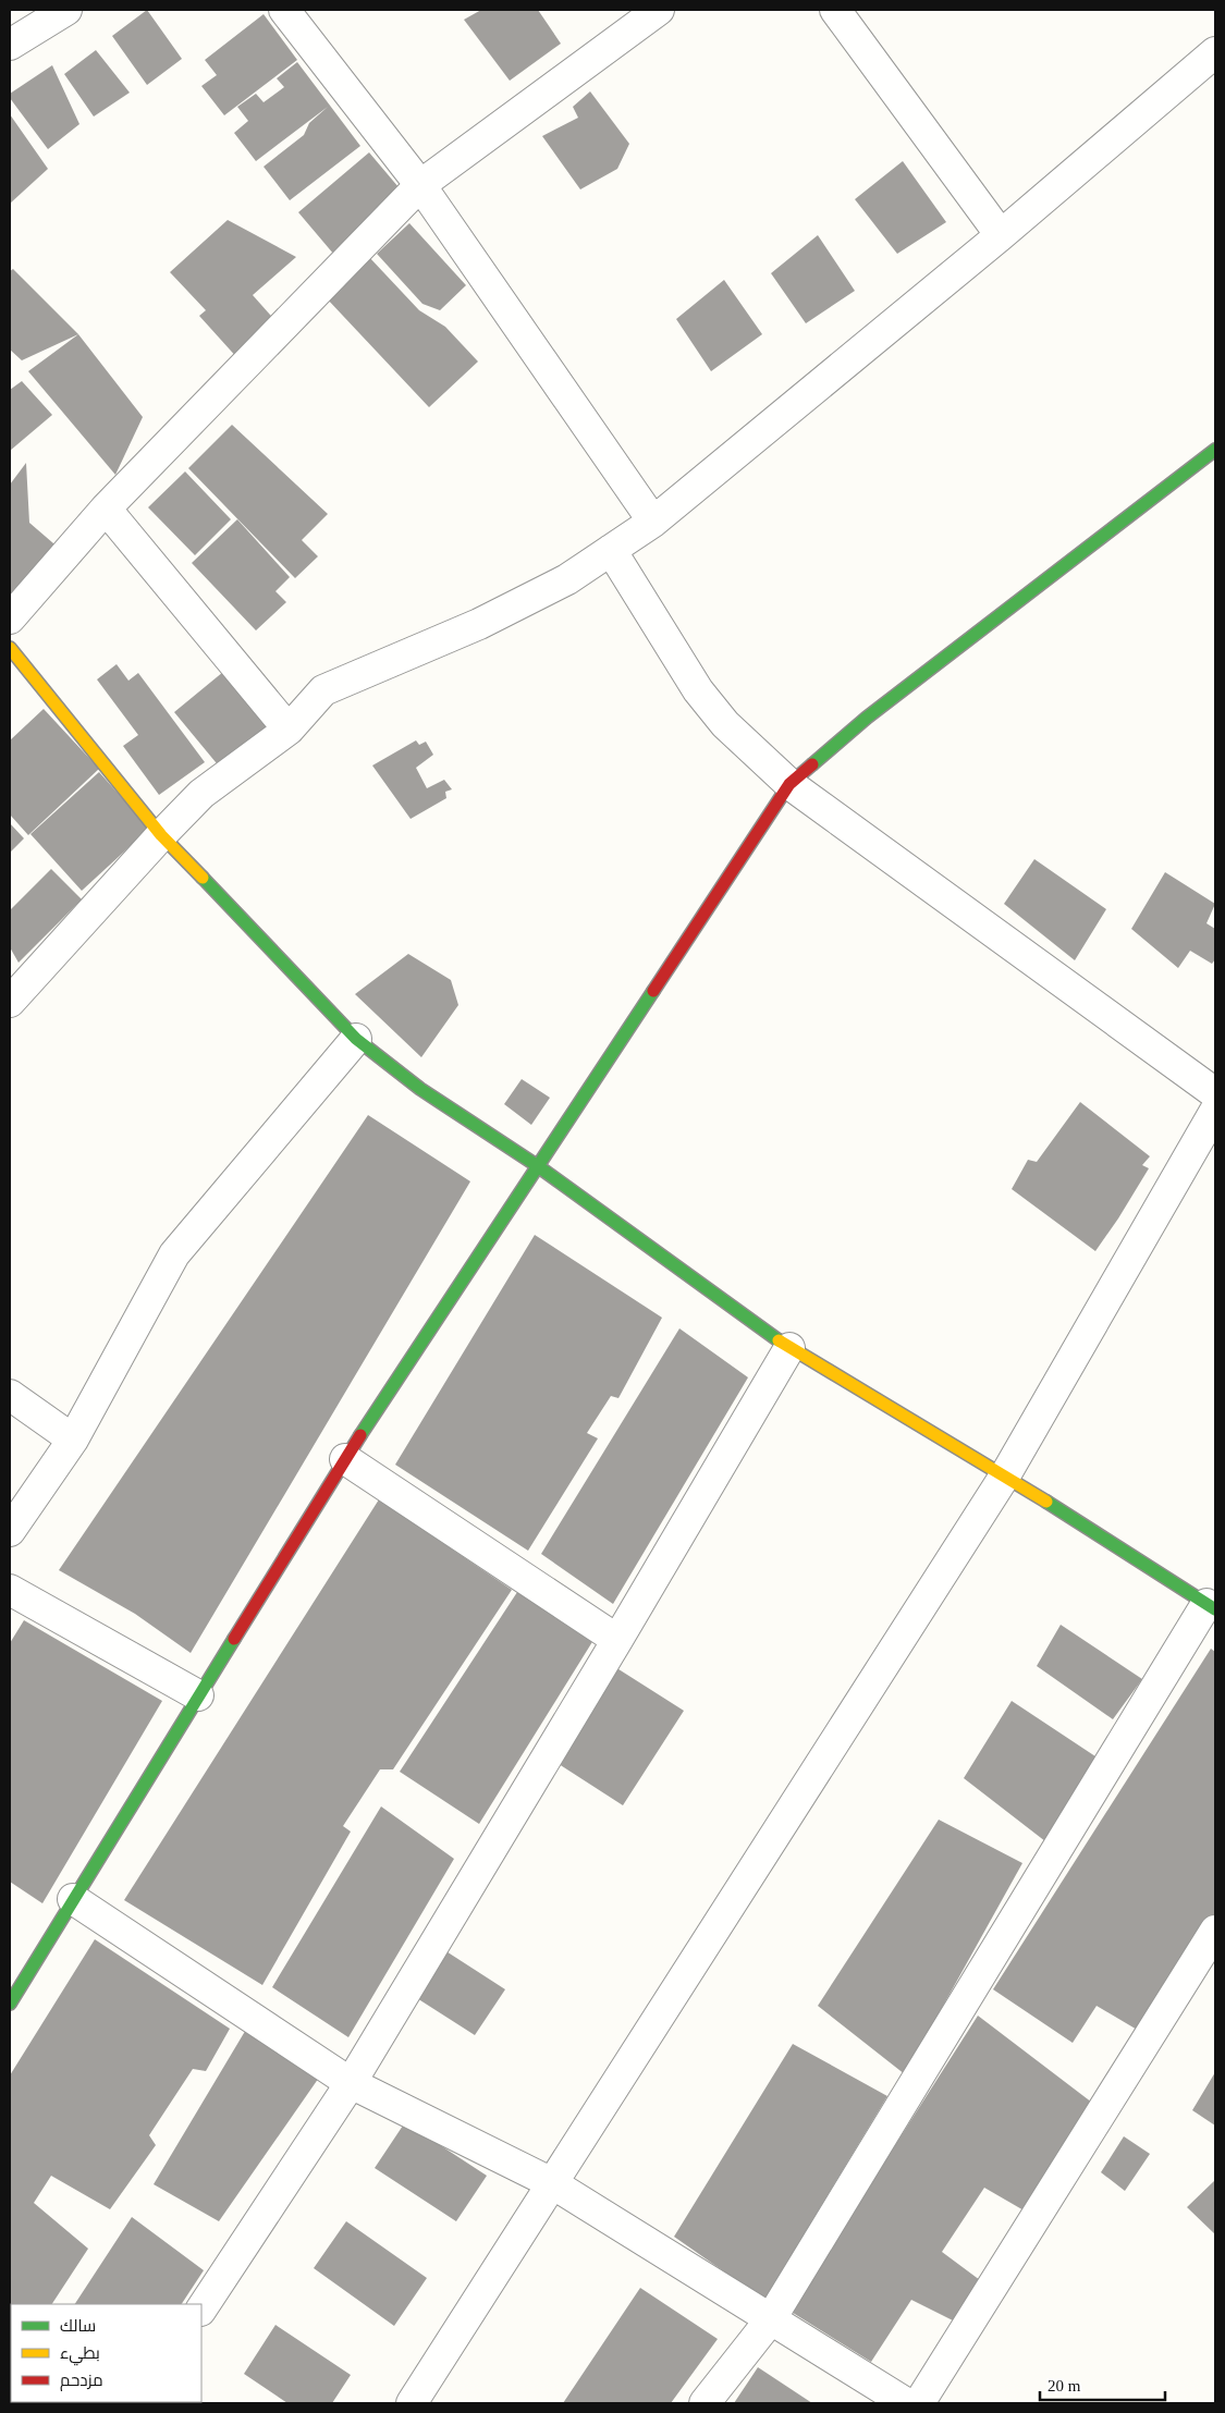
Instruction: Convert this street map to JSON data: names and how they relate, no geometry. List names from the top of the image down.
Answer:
{
  "legend": ["سالك", "بطيء", "مزدحم"],
  "scale_bar": "20 m"
}
